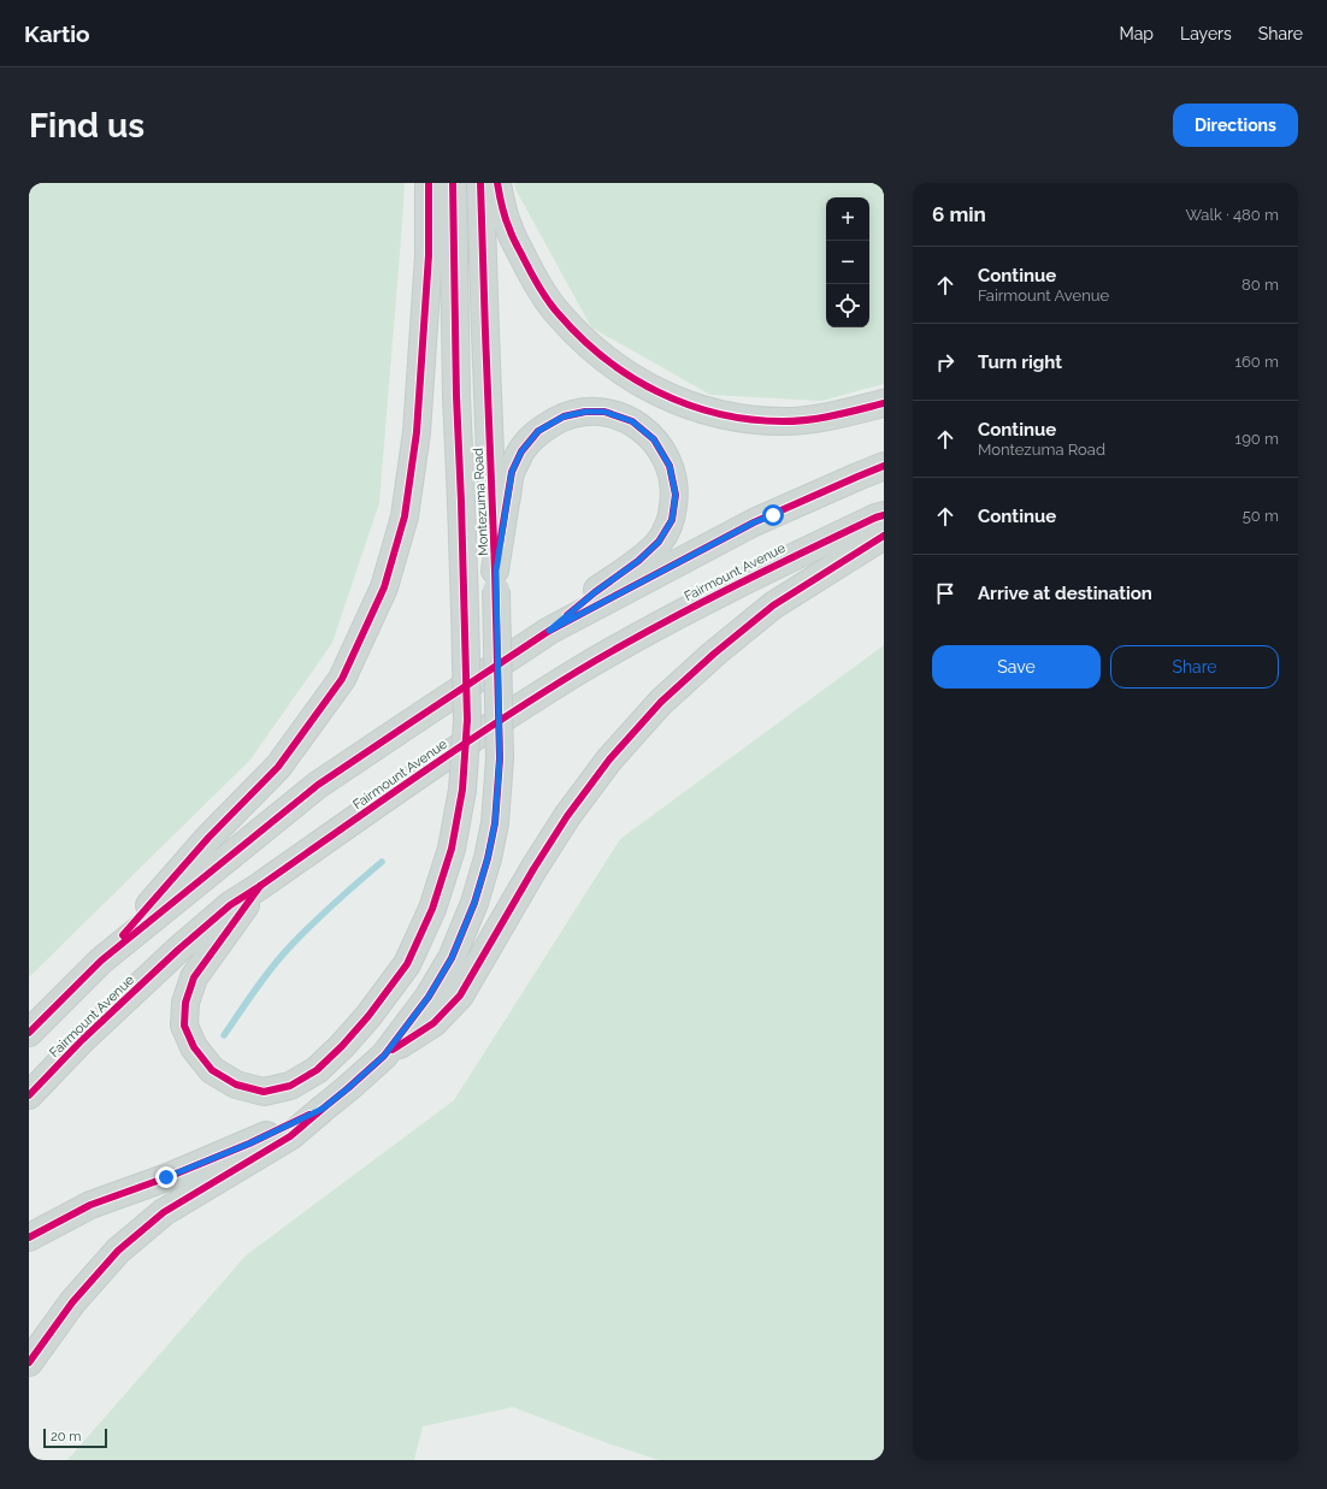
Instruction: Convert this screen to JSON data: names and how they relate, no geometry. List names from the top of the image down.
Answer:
{
  "streets": {
    "main road": ["Montezuma Road", "Fairmount Avenue"]
  },
  "scale_bar": "20 m",
  "page": {
    "header": "Kartio",
    "nav": ["Map", "Layers", "Share"],
    "buttons": [
      "Directions",
      ["Save", "Share"]
    ],
    "title": "Find us",
    "heading": ["6 min", "Walk · 480 m"],
    "map_buttons": ["+", "−"],
    "list": [
      ["Continue", "Fairmount Avenue", "80 m"],
      ["Turn right", "160 m"],
      ["Continue", "Montezuma Road", "190 m"],
      ["Continue", "50 m"],
      "Arrive at destination"
    ],
    "scale": "20 m"
  }
}
